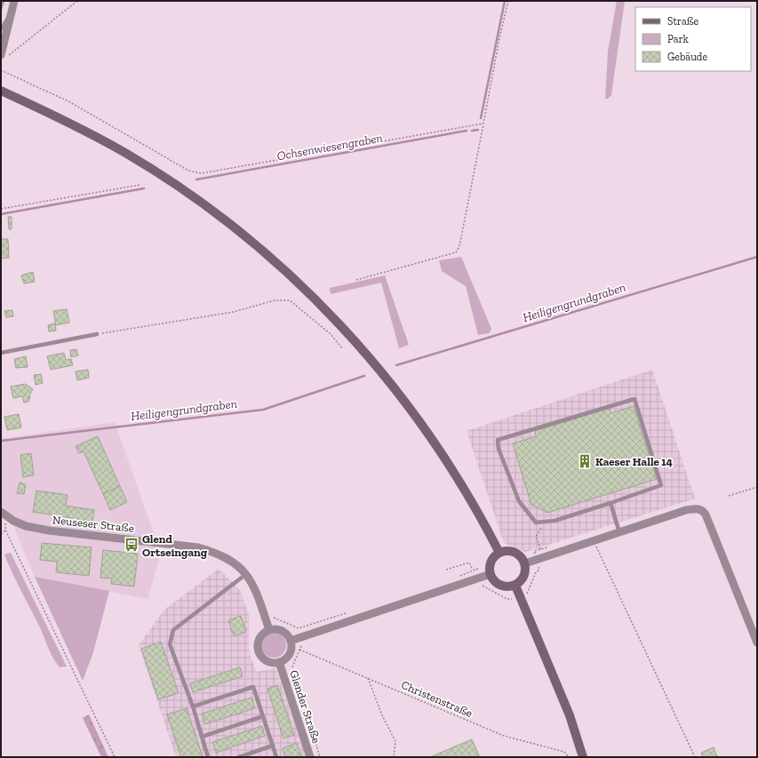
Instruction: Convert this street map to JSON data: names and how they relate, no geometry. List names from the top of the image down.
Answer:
{
  "streets": {
    "street": ["Neuseser Straße", "Glender Straße"],
    "path": ["Christenstraße"]
  },
  "crossings": [
    ["Neuseser Straße", "Glender Straße"]
  ],
  "water": ["Ochsenwiesengraben", "Heiligengrundgraben"],
  "places": {
    "building": ["Kaeser Halle 14"],
    "bus stop": ["Glend Ortseingang"]
  },
  "legend": ["Straße", "Park", "Gebäude"]
}
